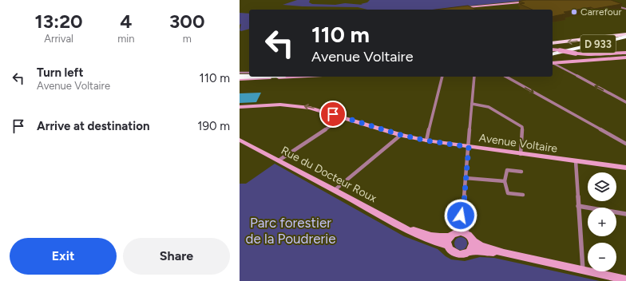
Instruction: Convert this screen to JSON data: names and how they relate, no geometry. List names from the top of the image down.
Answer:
{
  "streets": {
    "highway": ["D 933"],
    "street": ["Avenue Voltaire", "Rue du Docteur Roux"]
  },
  "parks": ["Parc forestier de la Poudrerie"],
  "places": ["Carrefour"],
  "page": {
    "eta": [
      "13:20",
      "Arrival",
      "4",
      "min",
      "300",
      "m"
    ],
    "turn": ["110 m", "Avenue Voltaire"],
    "list": [
      {
        "name": "Turn left",
        "note": "Avenue Voltaire",
        "value": "110 m"
      },
      {
        "name": "Arrive at destination",
        "value": "190 m"
      }
    ],
    "map_buttons": ["+", "−"],
    "buttons": ["Exit", "Share"]
  }
}
